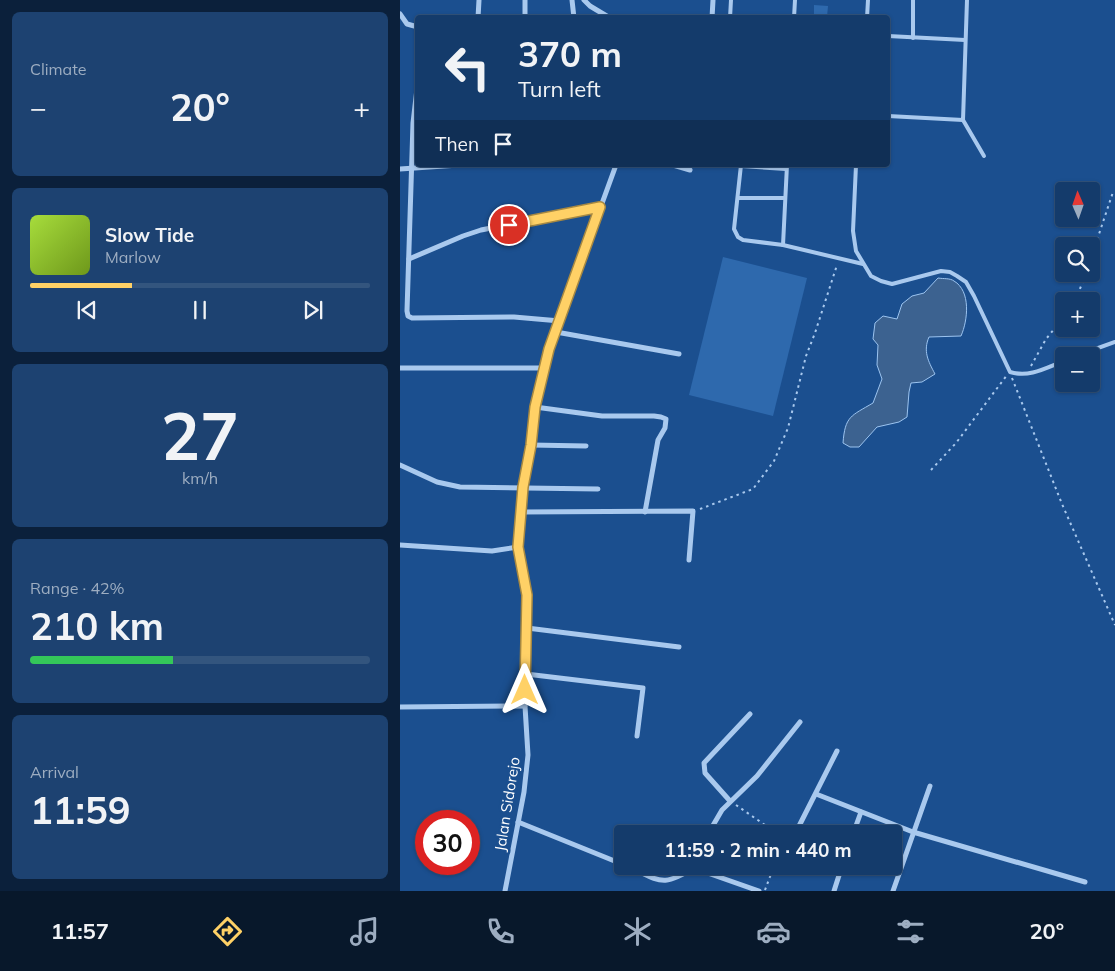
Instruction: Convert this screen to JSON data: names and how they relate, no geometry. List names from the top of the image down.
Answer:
{
  "streets": {
    "street": ["Jalan Sidorejo"]
  },
  "north": "top",
  "page": {
    "tile": [
      "Climate",
      ["27", "km/h"],
      ["Range · 42%", "210 km"],
      ["Arrival", "11:59"]
    ],
    "turn": ["370 m", "Turn left"],
    "heat": ["−", "20°", "+"],
    "then": "Then",
    "map_buttons": ["+", "−"],
    "song": ["Slow Tide", "Marlow"],
    "limit": "30",
    "trip": "11:59 · 2 min · 440 m",
    "tabs": ["11:57", "20°"]
  }
}
